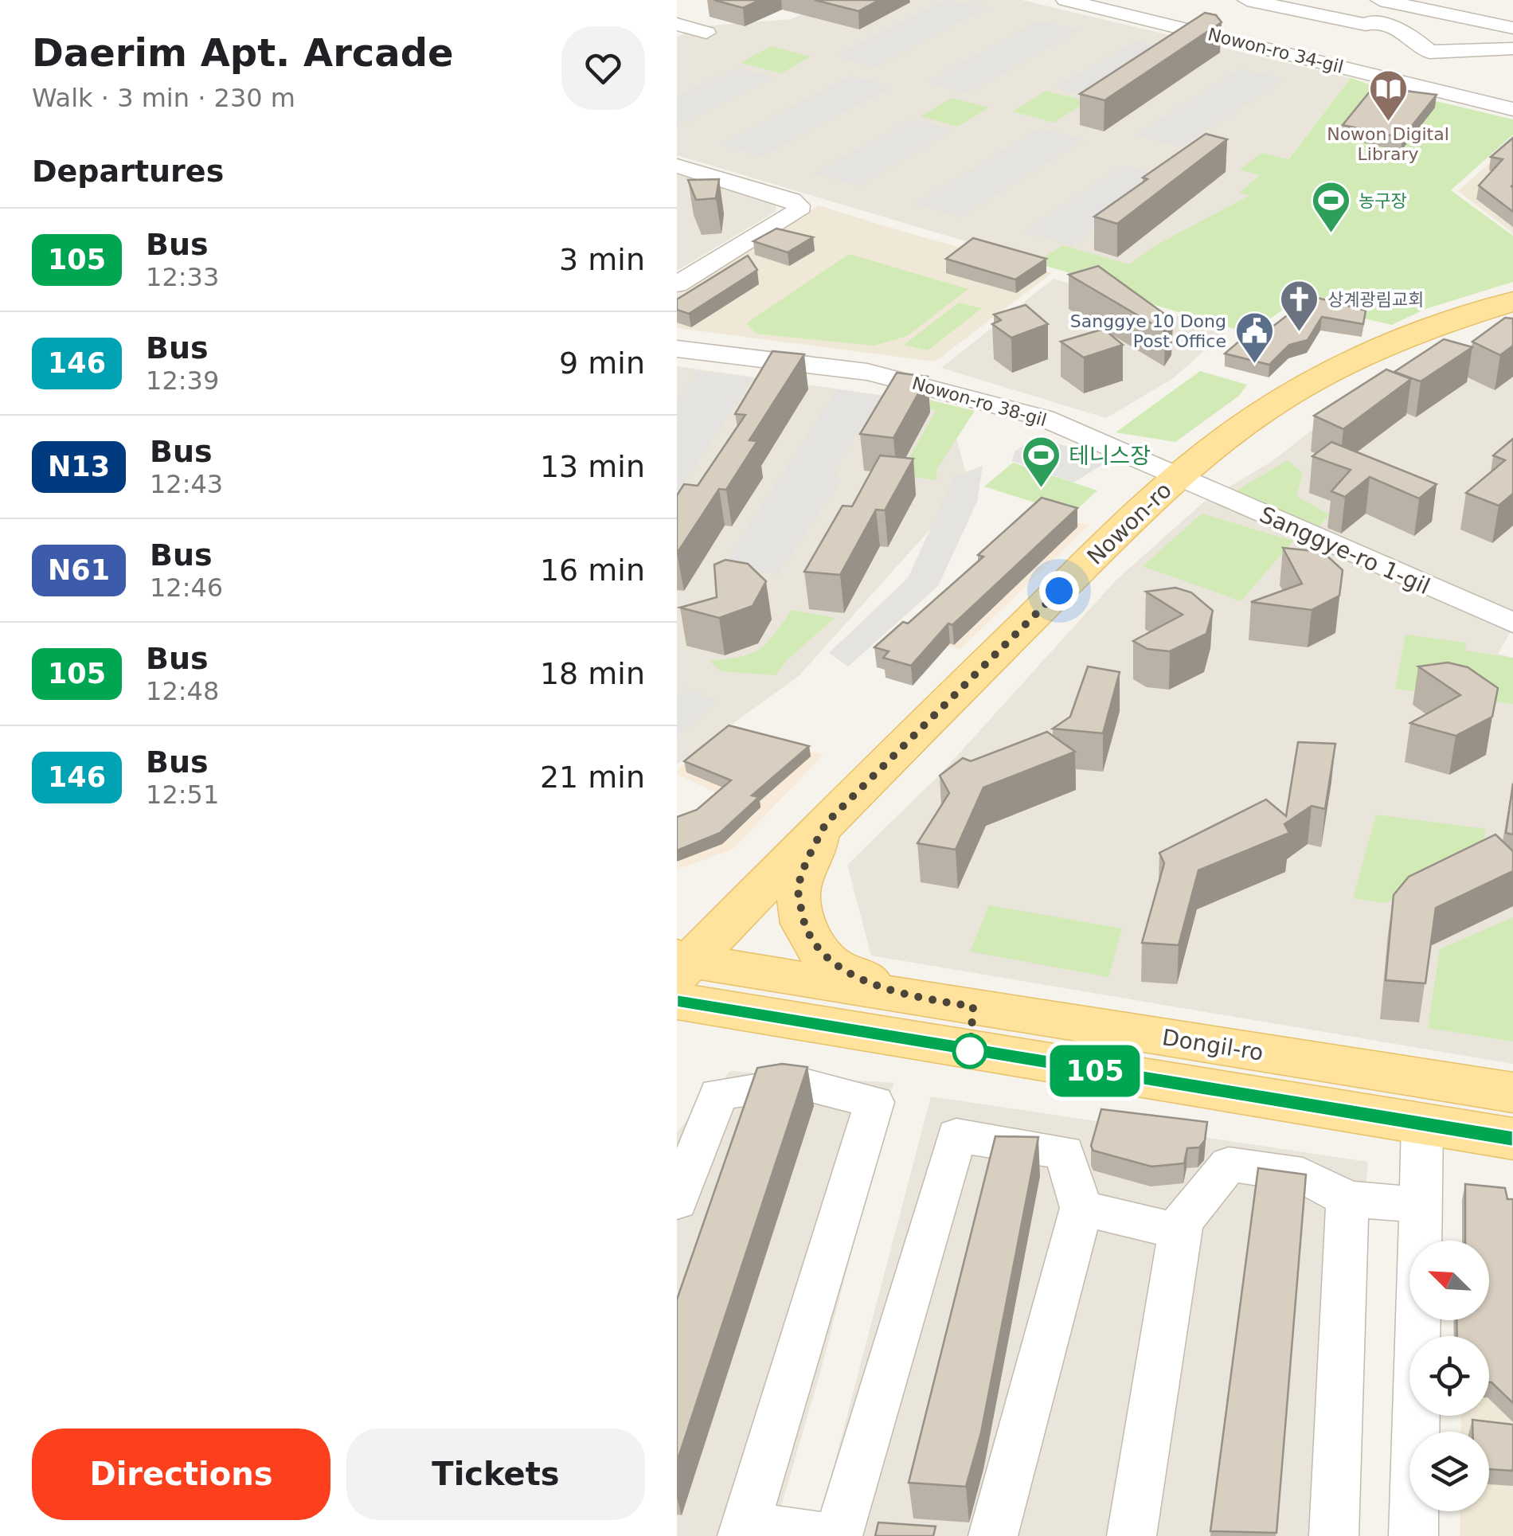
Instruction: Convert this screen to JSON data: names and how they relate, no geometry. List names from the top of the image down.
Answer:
{
  "streets": {
    "main road": ["Nowon-ro", "Dongil-ro"],
    "street": ["Nowon-ro 34-gil", "Nowon-ro 38-gil", "Sanggye-ro 1-gil"]
  },
  "crossings": [
    ["Nowon-ro 38-gil", "Nowon-ro"],
    ["Nowon-ro 38-gil", "Sanggye-ro 1-gil"],
    ["Nowon-ro", "Sanggye-ro 1-gil"],
    ["Nowon-ro", "Dongil-ro"]
  ],
  "places": {
    "library": ["Nowon Digital Library"],
    "sports": ["농구장", "테니스장"],
    "church": ["상계광림교회"],
    "public building": ["Sanggye 10 Dong Post Office"]
  },
  "lines": ["bus line 105"],
  "north": "top left",
  "page": {
    "heading": [
      ["Daerim Apt. Arcade", "Walk · 3 min · 230 m"],
      "Departures"
    ],
    "on_map": "105",
    "list": [
      {
        "mark": "105",
        "name": "Bus",
        "note": "12:33",
        "value": "3 min"
      },
      {
        "mark": "146",
        "name": "Bus",
        "note": "12:39",
        "value": "9 min"
      },
      {
        "mark": "N13",
        "name": "Bus",
        "note": "12:43",
        "value": "13 min"
      },
      {
        "mark": "N61",
        "name": "Bus",
        "note": "12:46",
        "value": "16 min"
      },
      {
        "mark": "105",
        "name": "Bus",
        "note": "12:48",
        "value": "18 min"
      },
      {
        "mark": "146",
        "name": "Bus",
        "note": "12:51",
        "value": "21 min"
      }
    ],
    "buttons": ["Directions", "Tickets"]
  }
}
